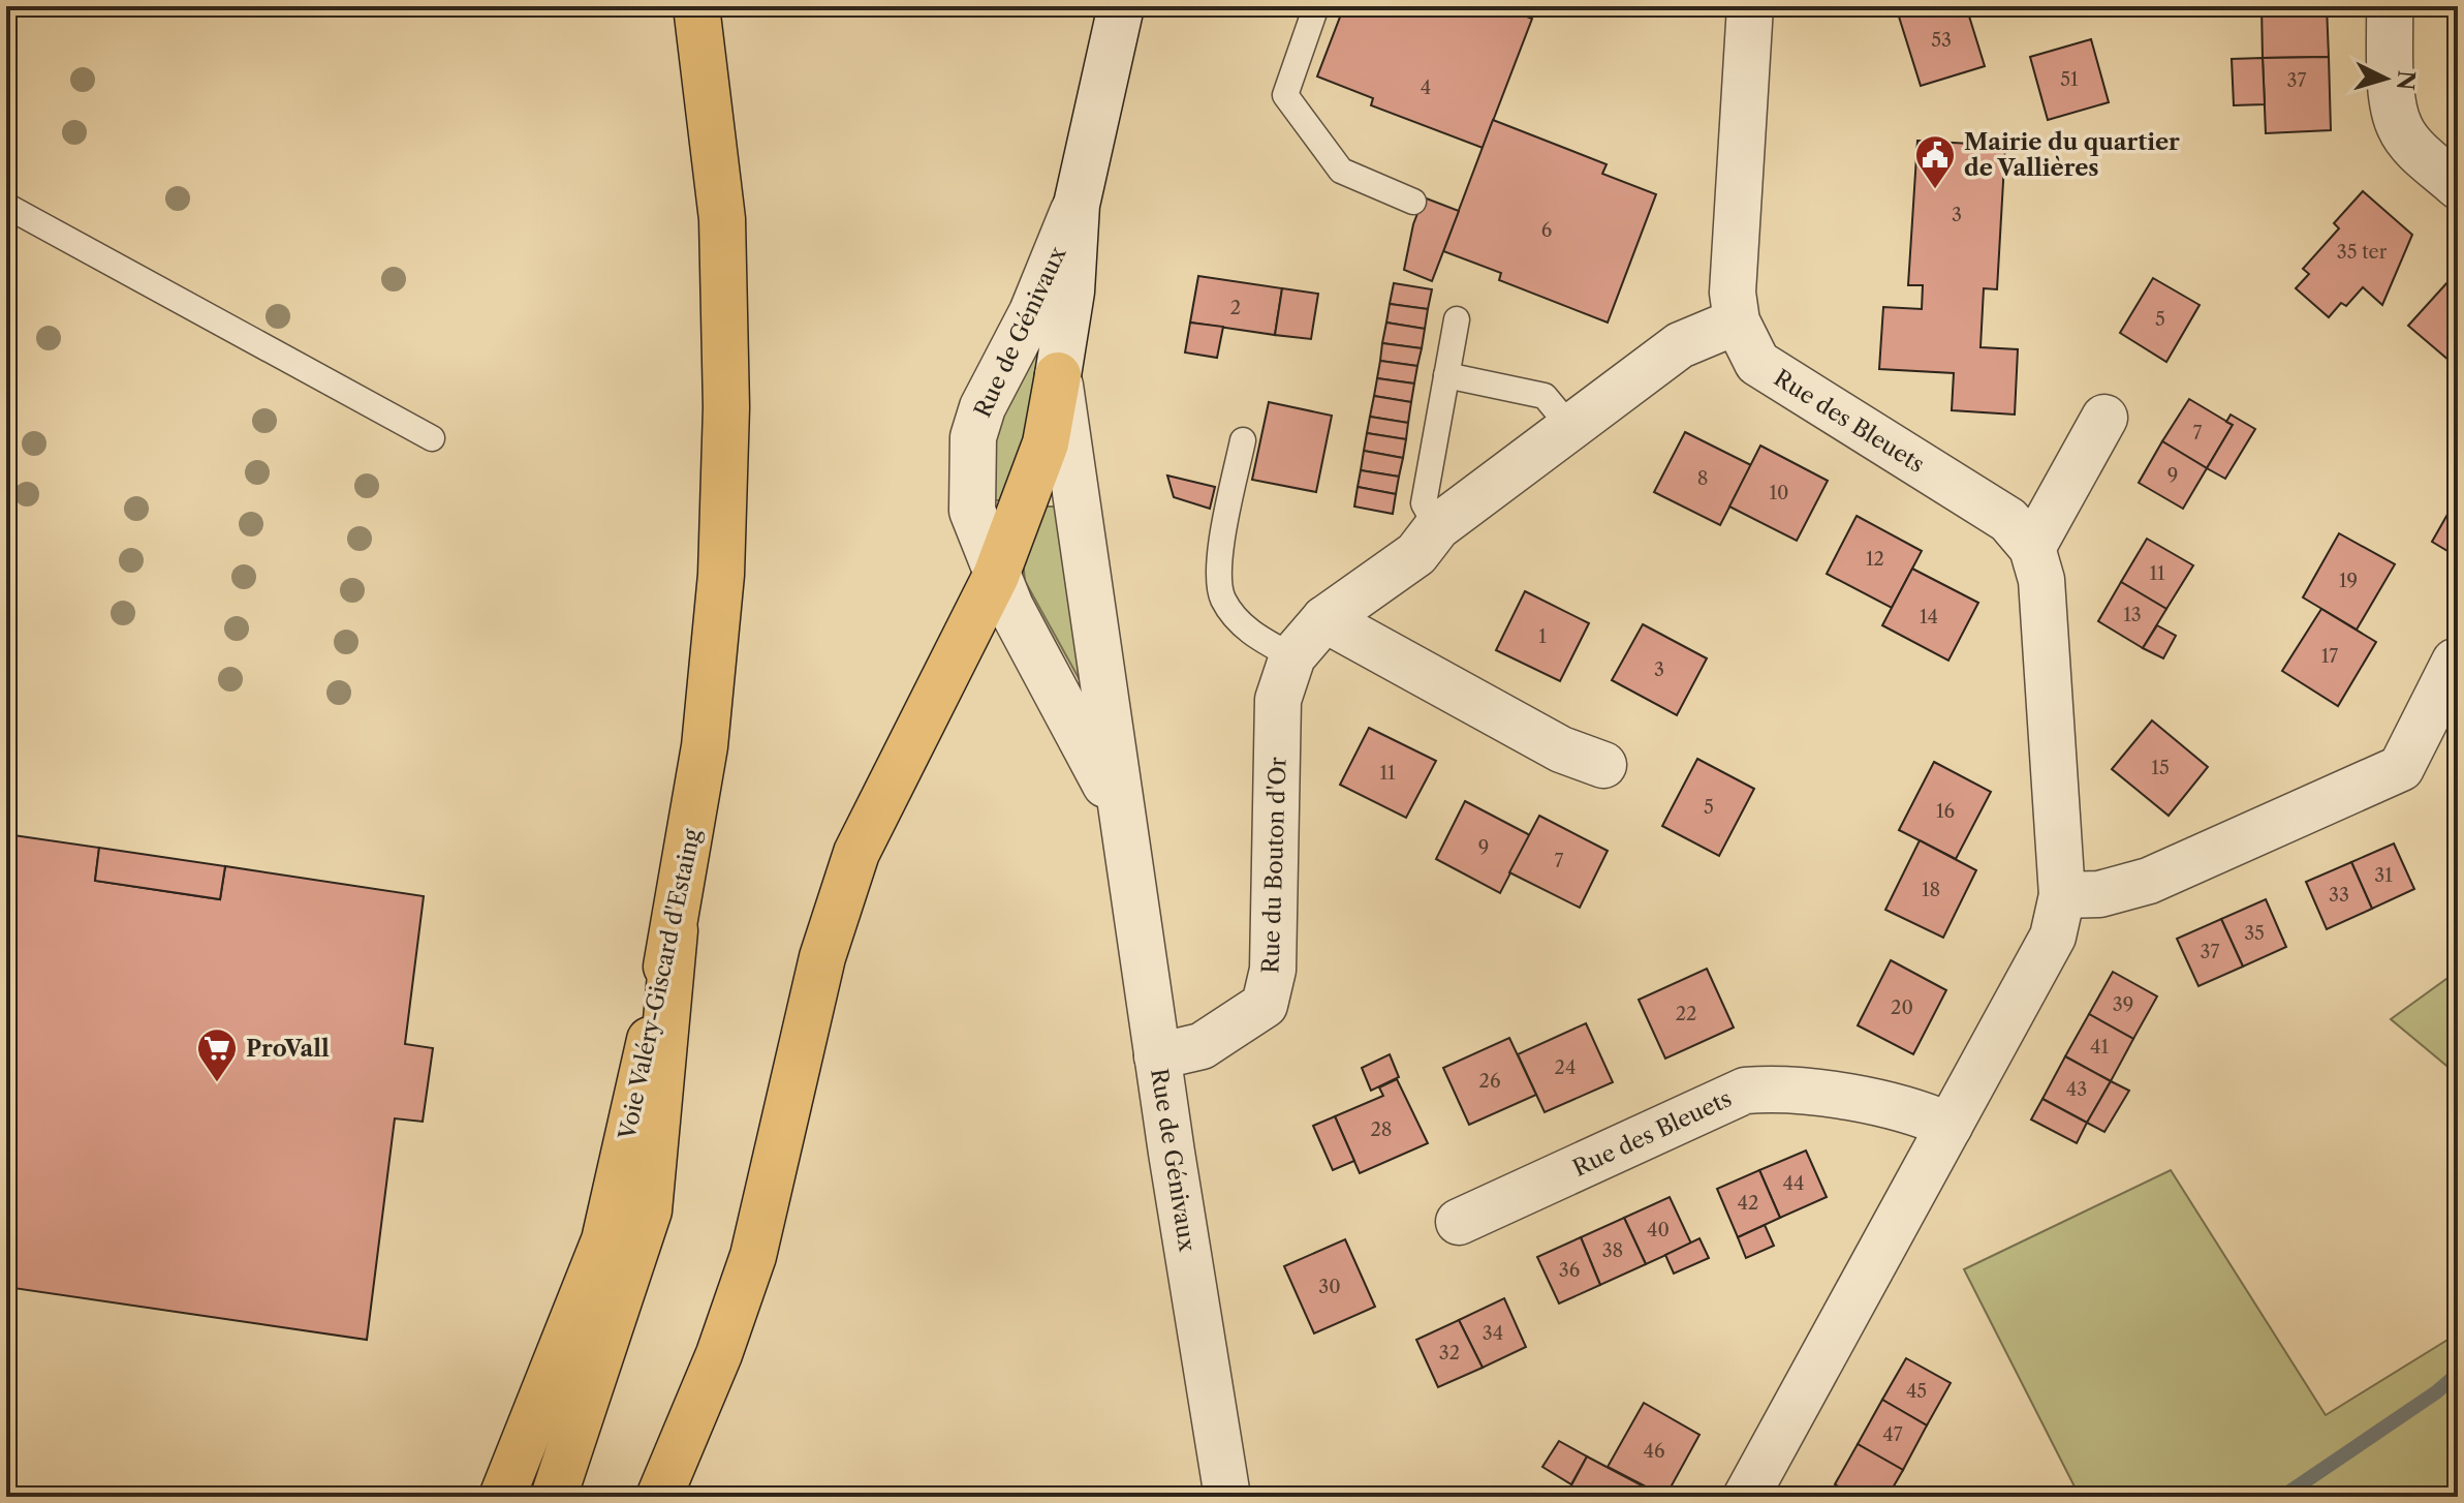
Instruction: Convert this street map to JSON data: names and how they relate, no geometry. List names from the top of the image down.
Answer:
{
  "streets": {
    "highway": ["Voie Valéry-Giscard d'Estaing"],
    "street": ["Rue de Génivaux", "Rue des Bleuets", "Rue du Bouton d'Or"]
  },
  "crossings": [
    ["Rue de Génivaux", "Rue du Bouton d'Or"],
    ["Rue des Bleuets", "Rue du Bouton d'Or"]
  ],
  "places": {
    "public building": ["Mairie du quartier de Vallières"],
    "supermarket": ["ProVall"]
  },
  "house_numbers": [
    "53",
    "51",
    "37",
    "4",
    "3",
    "6",
    "35 ter",
    "2",
    "5",
    "7",
    "9",
    "8",
    "10",
    "12",
    "11",
    "19",
    "13",
    "14",
    "1",
    "17",
    "3",
    "15",
    "11",
    "5",
    "16",
    "9",
    "7",
    "31",
    "18",
    "33",
    "35",
    "37",
    "39",
    "20",
    "22",
    "41",
    "24",
    "26",
    "43",
    "28",
    "44",
    "42",
    "40",
    "38",
    "36",
    "30",
    "34",
    "32",
    "45",
    "47",
    "46"
  ],
  "north": "right"
}
